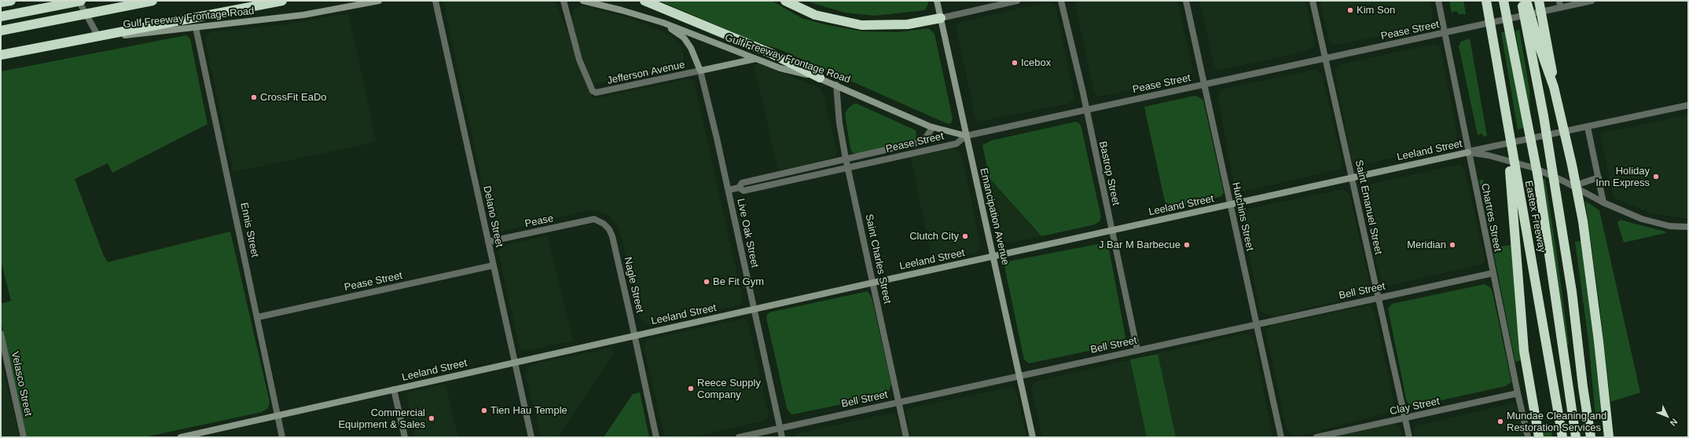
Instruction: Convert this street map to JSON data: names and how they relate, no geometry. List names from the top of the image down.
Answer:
{
  "streets": {
    "highway": ["Eastex Freeway"],
    "main road": ["Gulf Freeway Frontage Road", "Leeland Street", "Emancipation Avenue"],
    "street": [
      "Pease Street",
      "Jefferson Avenue",
      "Bastrop Street",
      "Saint Emanuel Street",
      "Delano Street",
      "Hutchins Street",
      "Chartres Street",
      "Pease",
      "Ennis Street",
      "Live Oak Street",
      "Saint Charles Street",
      "Nagle Street",
      "Bell Street",
      "Velasco Street",
      "Clay Street"
    ]
  },
  "crossings": [
    ["Gulf Freeway Frontage Road", "Pease Street"],
    ["Gulf Freeway Frontage Road", "Emancipation Avenue"],
    ["Gulf Freeway Frontage Road", "Ennis Street"],
    ["Gulf Freeway Frontage Road", "Saint Charles Street"],
    ["Pease Street", "Bastrop Street"],
    ["Pease Street", "Saint Emanuel Street"],
    ["Pease Street", "Delano Street"],
    ["Pease Street", "Emancipation Avenue"],
    ["Pease Street", "Hutchins Street"],
    ["Pease Street", "Chartres Street"],
    ["Pease Street", "Ennis Street"],
    ["Pease Street", "Live Oak Street"],
    ["Pease Street", "Saint Charles Street"],
    ["Jefferson Avenue", "Live Oak Street"],
    ["Leeland Street", "Bastrop Street"],
    ["Leeland Street", "Saint Emanuel Street"],
    ["Leeland Street", "Delano Street"],
    ["Leeland Street", "Emancipation Avenue"],
    ["Leeland Street", "Hutchins Street"],
    ["Leeland Street", "Chartres Street"],
    ["Leeland Street", "Ennis Street"],
    ["Leeland Street", "Live Oak Street"],
    ["Leeland Street", "Saint Charles Street"],
    ["Leeland Street", "Nagle Street"],
    ["Bastrop Street", "Bell Street"],
    ["Saint Emanuel Street", "Bell Street"],
    ["Saint Emanuel Street", "Clay Street"],
    ["Delano Street", "Pease"],
    ["Emancipation Avenue", "Bell Street"],
    ["Hutchins Street", "Bell Street"],
    ["Chartres Street", "Bell Street"],
    ["Chartres Street", "Clay Street"],
    ["Pease", "Nagle Street"],
    ["Live Oak Street", "Bell Street"],
    ["Saint Charles Street", "Bell Street"]
  ],
  "places": [
    "Kim Son",
    "Icebox",
    "CrossFit EaDo",
    "Holiday Inn Express",
    "Clutch City",
    "J Bar M Barbecue",
    "Meridian",
    "Be Fit Gym",
    "Reece Supply Company",
    "Tien Hau Temple",
    "Commercial Equipment & Sales",
    "Mundae Cleaning and Restoration Services"
  ],
  "north": "bottom right"
}
